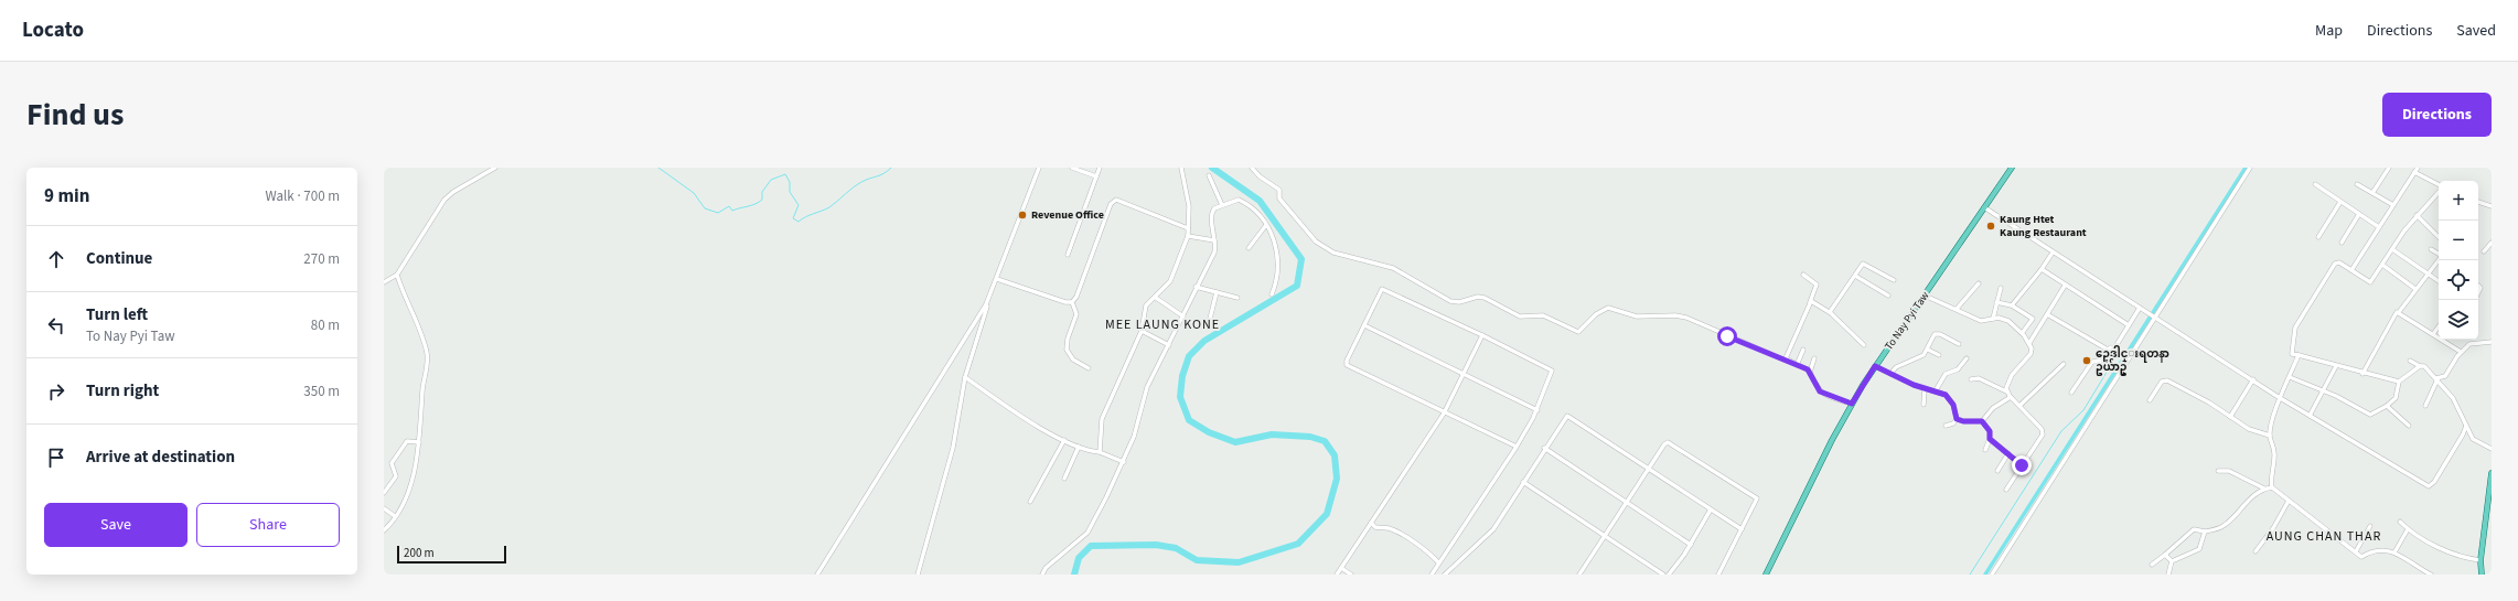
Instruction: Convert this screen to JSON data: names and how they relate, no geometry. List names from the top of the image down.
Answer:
{
  "streets": {
    "main road": ["To Nay Pyi Taw"]
  },
  "districts": ["MEE LAUNG KONE", "AUNG CHAN THAR"],
  "places": ["Revenue Office", "Kaung Htet Kaung Restaurant", "ဥေဒါင္းရတနာ ဥယ်ာဥ္"],
  "scale_bar": "200 m",
  "page": {
    "header": "Locato",
    "nav": ["Map", "Directions", "Saved"],
    "title": "Find us",
    "buttons": [
      "Directions",
      ["Save", "Share"]
    ],
    "heading": ["9 min", "Walk · 700 m"],
    "map_buttons": ["+", "−"],
    "list": [
      ["Continue", "270 m"],
      ["Turn left", "To Nay Pyi Taw", "80 m"],
      ["Turn right", "350 m"],
      "Arrive at destination"
    ],
    "scale": "200 m"
  }
}
